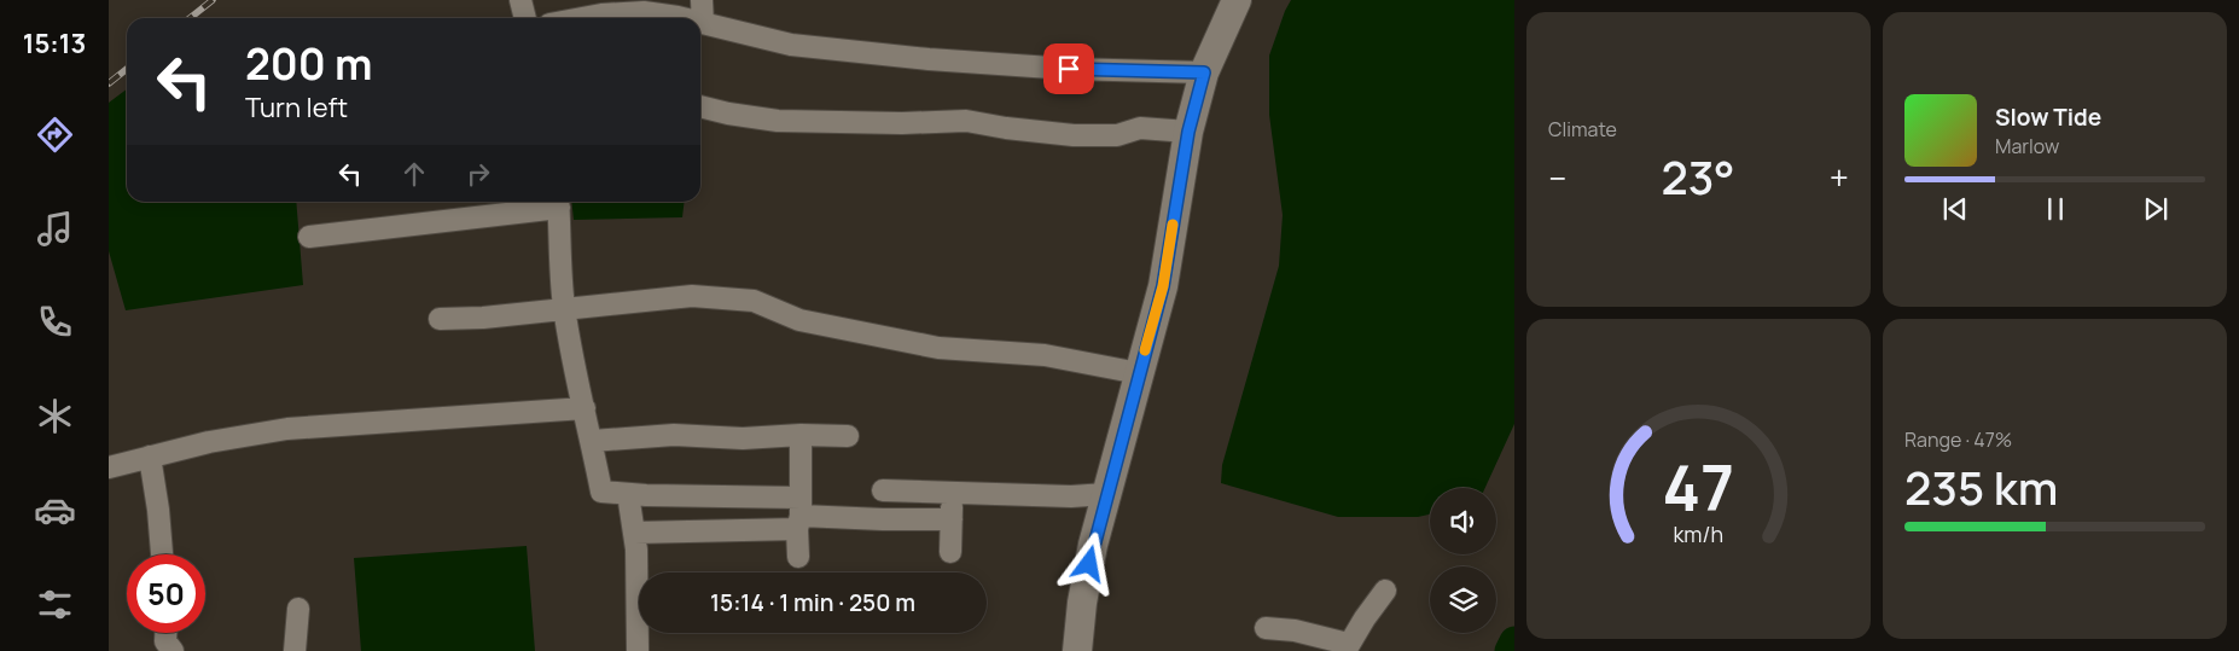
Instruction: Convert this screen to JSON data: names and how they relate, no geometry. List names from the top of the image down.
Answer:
{
  "page": {
    "tabs": "15:13",
    "tile": [
      "Climate",
      ["Range · 47%", "235 km"]
    ],
    "turn": ["200 m", "Turn left"],
    "song": ["Slow Tide", "Marlow"],
    "heat": ["−", "23°", "+"],
    "limit": "50",
    "trip": "15:14 · 1 min · 250 m",
    "gauge": ["47", "km/h"]
  }
}
